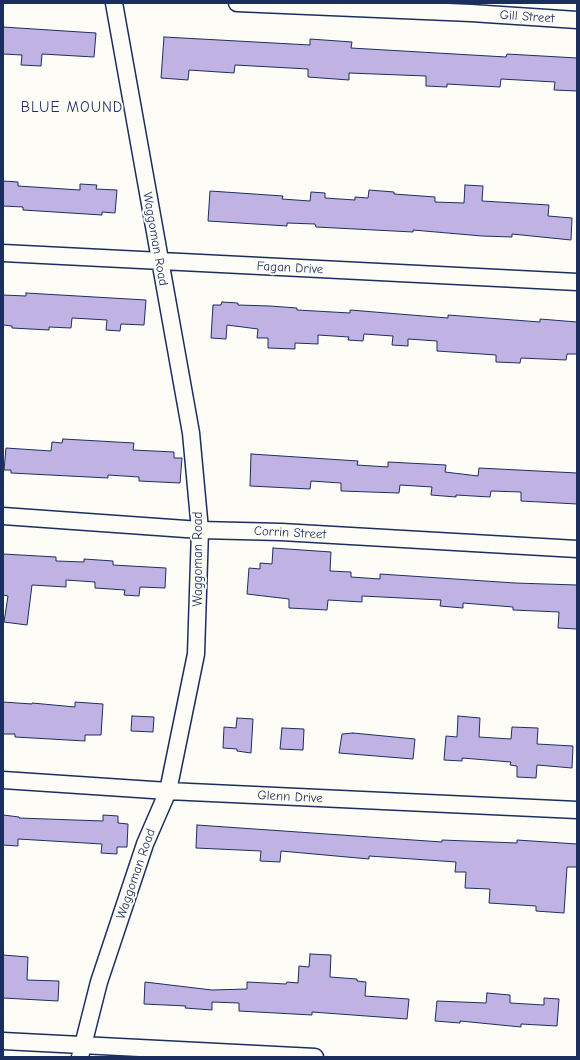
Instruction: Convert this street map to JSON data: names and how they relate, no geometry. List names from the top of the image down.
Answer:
{
  "streets": {
    "street": [
      "Gill Street",
      "Waggoman Road",
      "Fagan Drive",
      "Corrin Street",
      "Glenn Drive"
    ]
  },
  "crossings": [
    ["Waggoman Road", "Fagan Drive"],
    ["Waggoman Road", "Corrin Street"],
    ["Waggoman Road", "Glenn Drive"]
  ],
  "districts": ["BLUE MOUND"]
}
